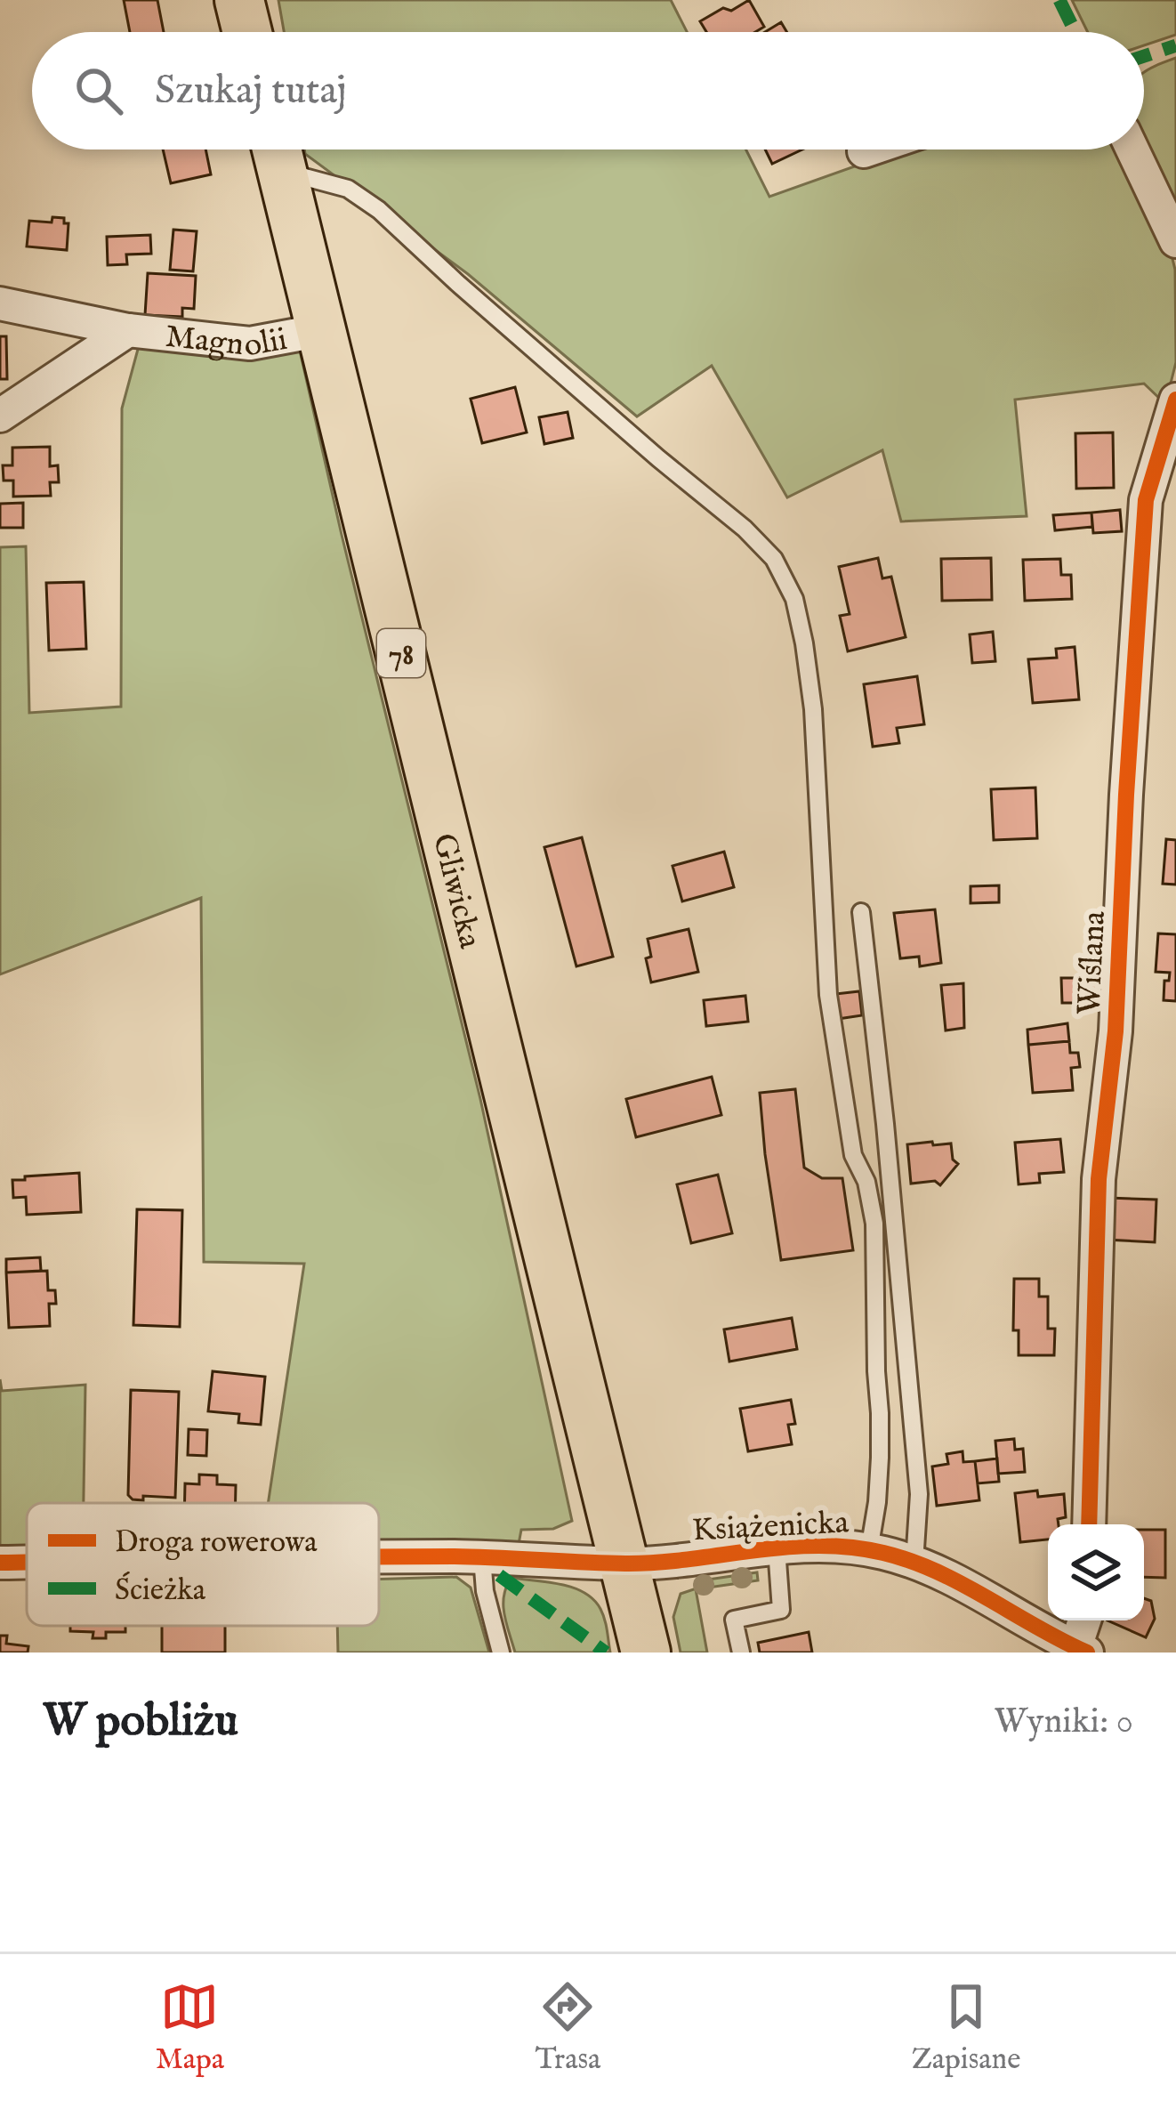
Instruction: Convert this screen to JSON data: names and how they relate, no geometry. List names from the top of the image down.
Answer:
{
  "streets": {
    "main road": ["78", "Gliwicka"],
    "street": ["Magnolii", "Wiślana", "Książenicka"]
  },
  "crossings": [
    ["Magnolii", "Gliwicka"],
    ["Gliwicka", "Książenicka"]
  ],
  "legend": ["Droga rowerowa", "Ścieżka"],
  "page": {
    "search": "Szukaj tutaj",
    "heading": ["W pobliżu", "Wyniki: 0"],
    "nav": ["Mapa", "Trasa", "Zapisane"]
  }
}
